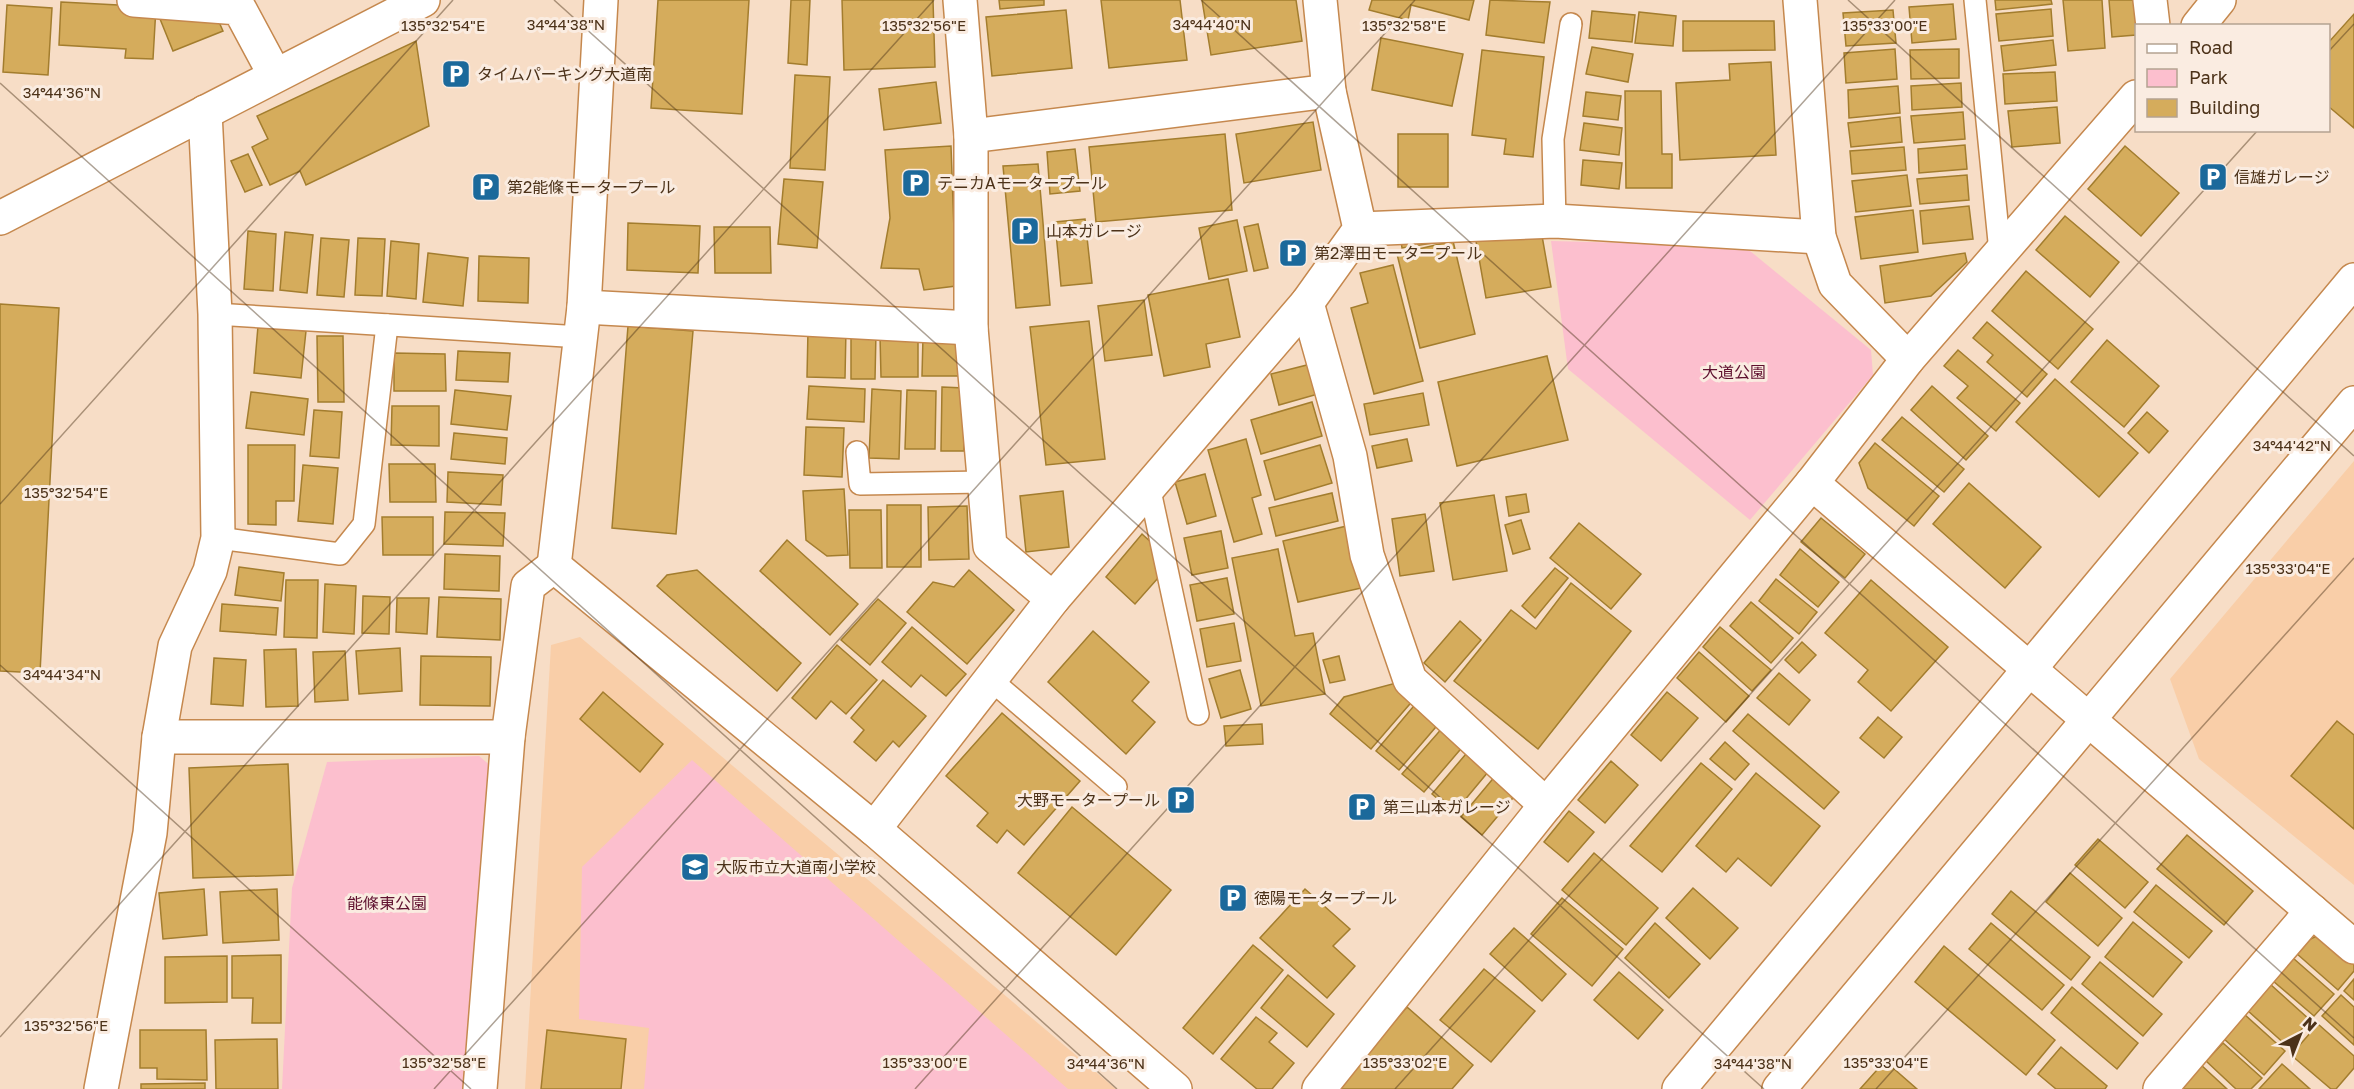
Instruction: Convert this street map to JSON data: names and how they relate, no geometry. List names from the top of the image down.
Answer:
{
  "parks": ["大道公園", "能條東公園"],
  "places": {
    "parking": [
      "タイムパーキング大道南",
      "信雄ガレージ",
      "テニカAモータープール",
      "第2能條モータープール",
      "山本ガレージ",
      "第2澤田モータープール",
      "大野モータープール",
      "第三山本ガレージ",
      "徳陽モータープール"
    ],
    "school or university": ["大阪市立大道南小学校"]
  },
  "legend": ["Road", "Park", "Building"],
  "north": "top right",
  "coordinates": [
    "34°44'40\"N",
    "34°44'38\"N",
    "135°32'54\"E",
    "135°32'56\"E",
    "135°32'58\"E",
    "135°33'00\"E",
    "34°44'36\"N",
    "34°44'42\"N",
    "135°33'04\"E",
    "34°44'34\"N",
    "135°33'02\"E"
  ]
}
